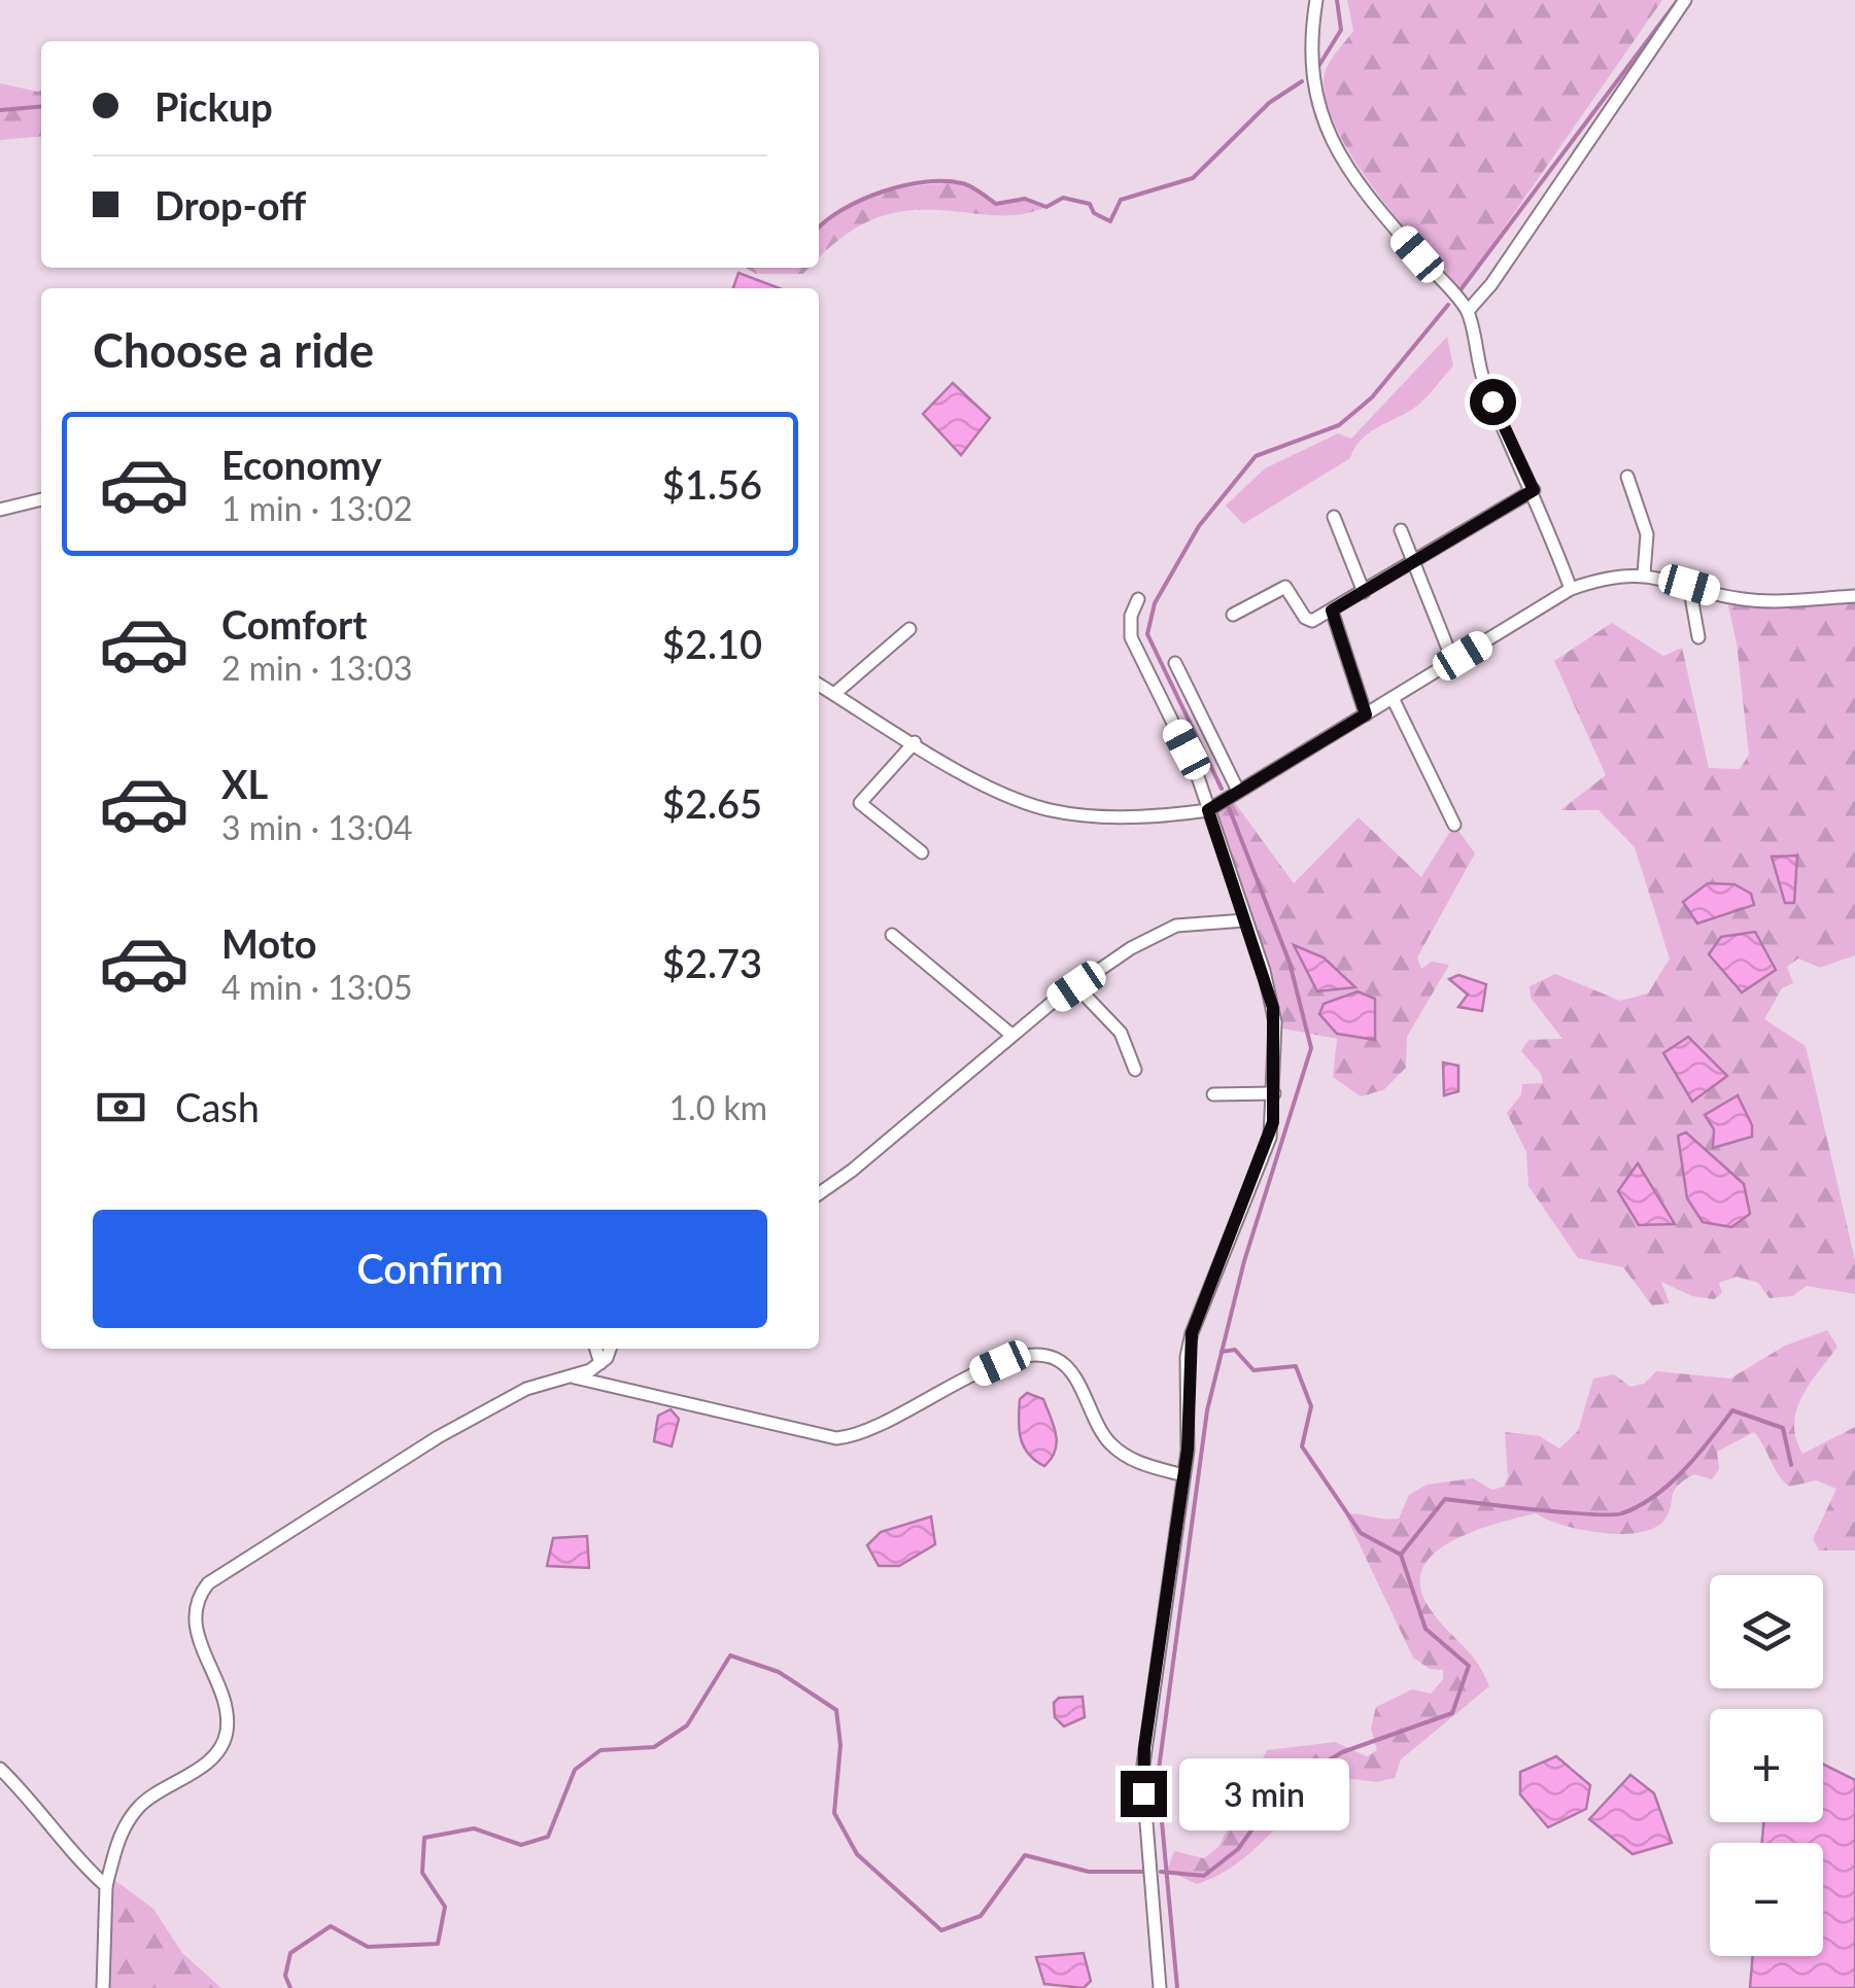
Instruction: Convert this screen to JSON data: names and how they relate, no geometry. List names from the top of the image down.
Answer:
{
  "page": {
    "banner": ["Pickup", "Drop-off"],
    "heading": "Choose a ride",
    "list": [
      {
        "name": "Economy",
        "note": "1 min · 13:02",
        "value": "$1.56"
      },
      {
        "name": "Comfort",
        "note": "2 min · 13:03",
        "value": "$2.10"
      },
      {
        "name": "XL",
        "note": "3 min · 13:04",
        "value": "$2.65"
      },
      {
        "name": "Moto",
        "note": "4 min · 13:05",
        "value": "$2.73"
      }
    ],
    "pay": ["Cash", "1.0 km"],
    "buttons": "Confirm",
    "map_buttons": ["+", "−"],
    "bubble": "3 min"
  }
}
